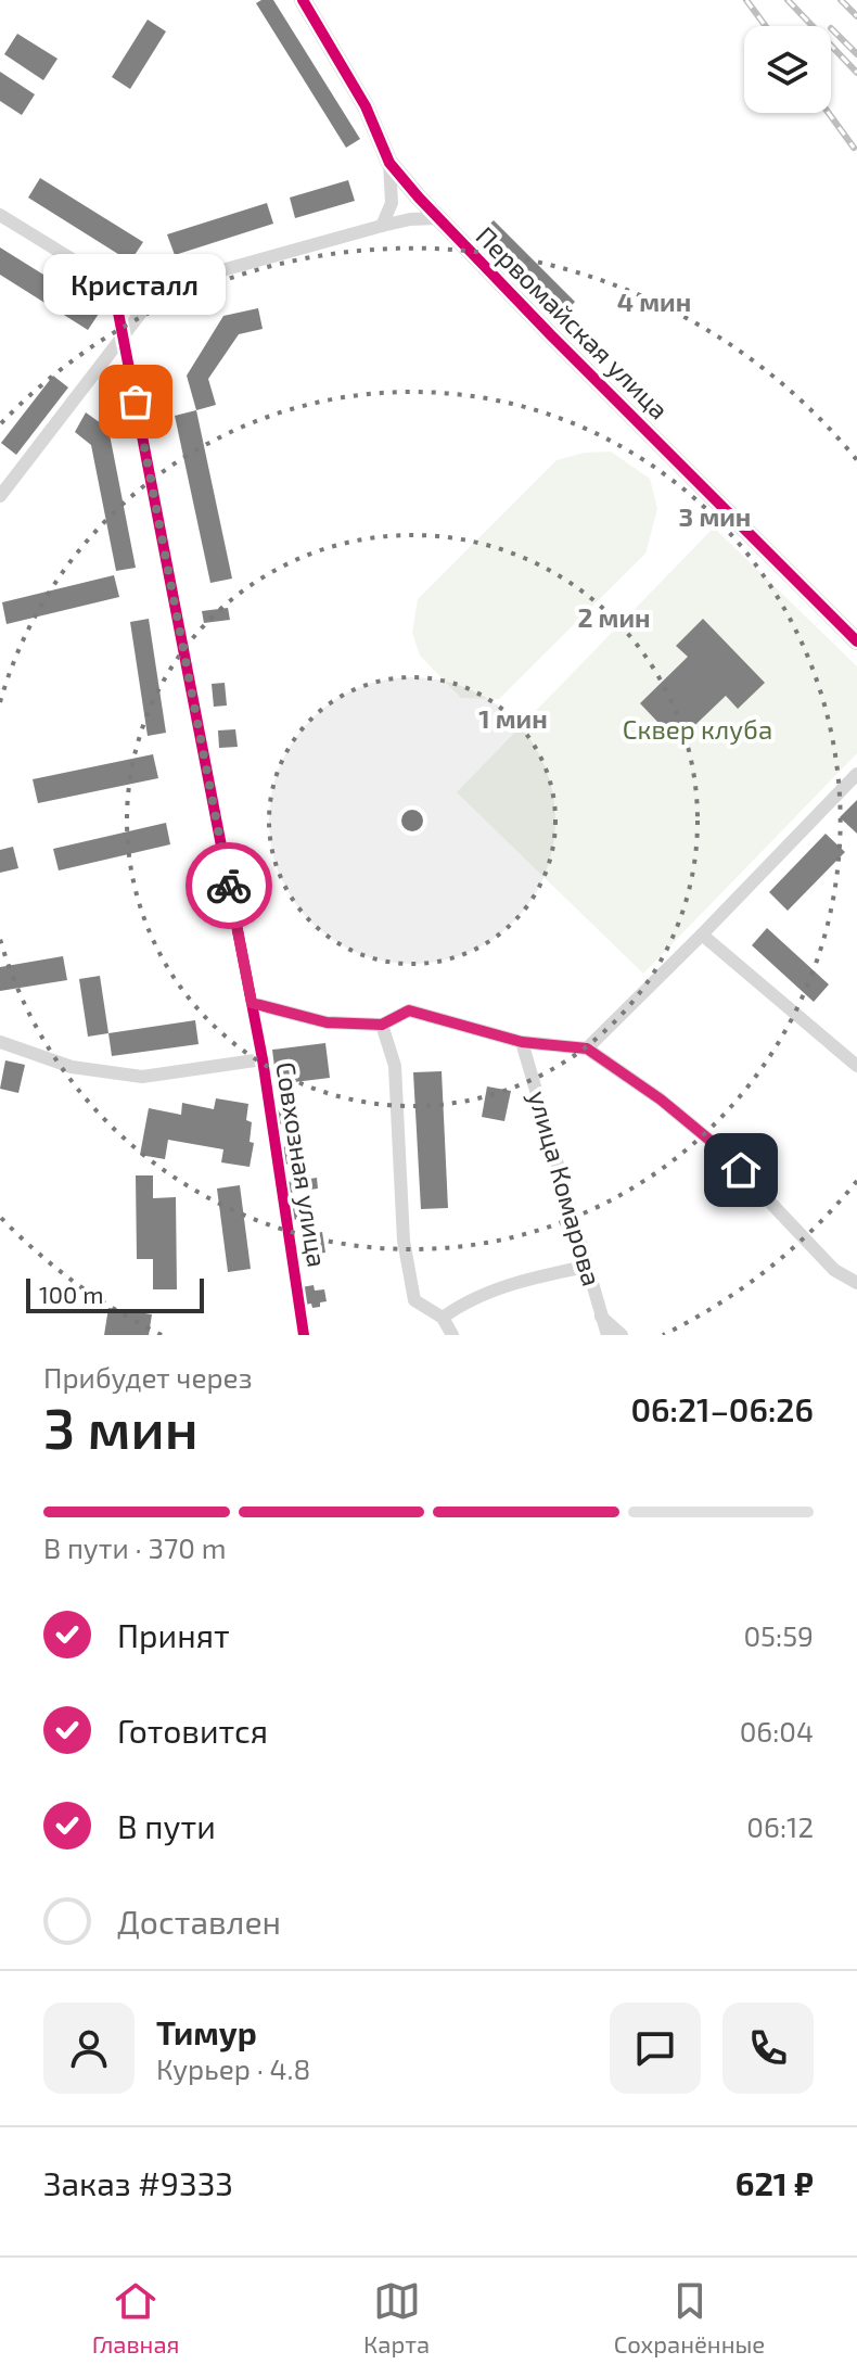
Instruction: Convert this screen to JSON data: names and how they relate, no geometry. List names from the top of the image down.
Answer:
{
  "streets": {
    "street": ["Первомайская улица", "Совхозная улица", "улица Комарова"]
  },
  "parks": ["Сквер клуба"],
  "places": ["Кристалл"],
  "scale_bar": "100 m",
  "page": {
    "bubble": "Кристалл",
    "scale": "100 m",
    "heading": ["3 мин", "Прибудет через", "06:21–06:26"],
    "panel": [
      "Тимур",
      "Курьер · 4.8",
      "Заказ #9333",
      "621 ₽"
    ],
    "bar": "В пути · 370 m",
    "list": [
      ["Принят", "05:59"],
      ["Готовится", "06:04"],
      ["В пути", "06:12"],
      "Доставлен"
    ],
    "tabs": ["Главная", "Карта", "Сохранённые"]
  },
  "rings": [
    "4 мин",
    "3 мин",
    "2 мин",
    "1 мин"
  ]
}
